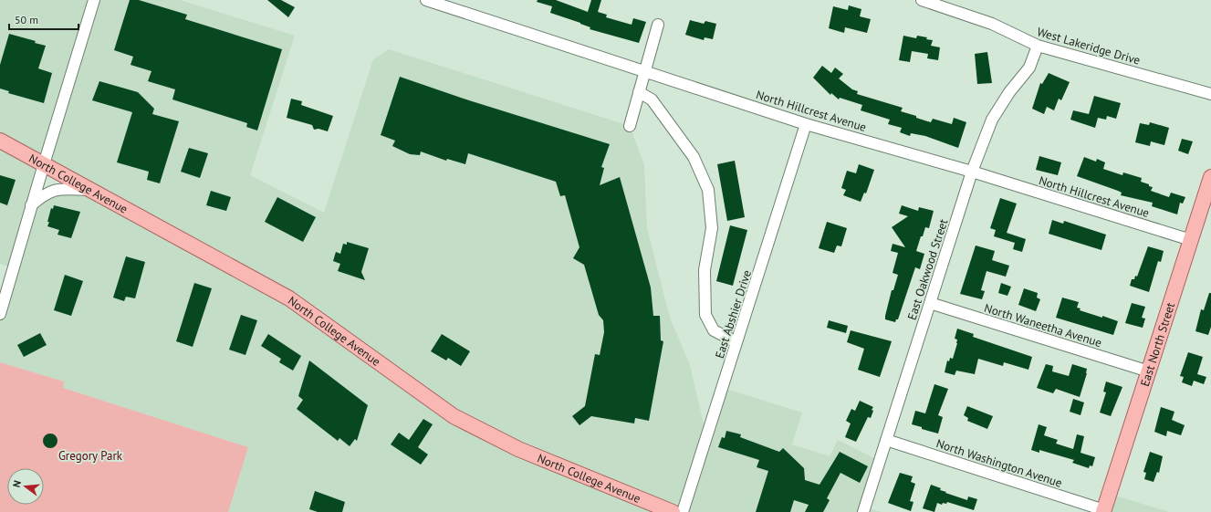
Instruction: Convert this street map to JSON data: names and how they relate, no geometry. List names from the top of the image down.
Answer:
{
  "streets": {
    "main road": ["North College Avenue", "East North Street"],
    "street": [
      "West Lakeridge Drive",
      "North Hillcrest Avenue",
      "East Oakwood Street",
      "East Abshier Drive",
      "North Waneetha Avenue",
      "North Washington Avenue"
    ]
  },
  "crossings": [
    ["West Lakeridge Drive", "East Oakwood Street"],
    ["North Hillcrest Avenue", "East Oakwood Street"],
    ["North Hillcrest Avenue", "East Abshier Drive"],
    ["North Hillcrest Avenue", "East North Street"],
    ["East Oakwood Street", "North Waneetha Avenue"],
    ["East Oakwood Street", "North Washington Avenue"],
    ["North Waneetha Avenue", "East North Street"],
    ["East North Street", "North Washington Avenue"]
  ],
  "parks": ["Gregory Park"],
  "scale_bar": "50 m",
  "north": "left"
}
